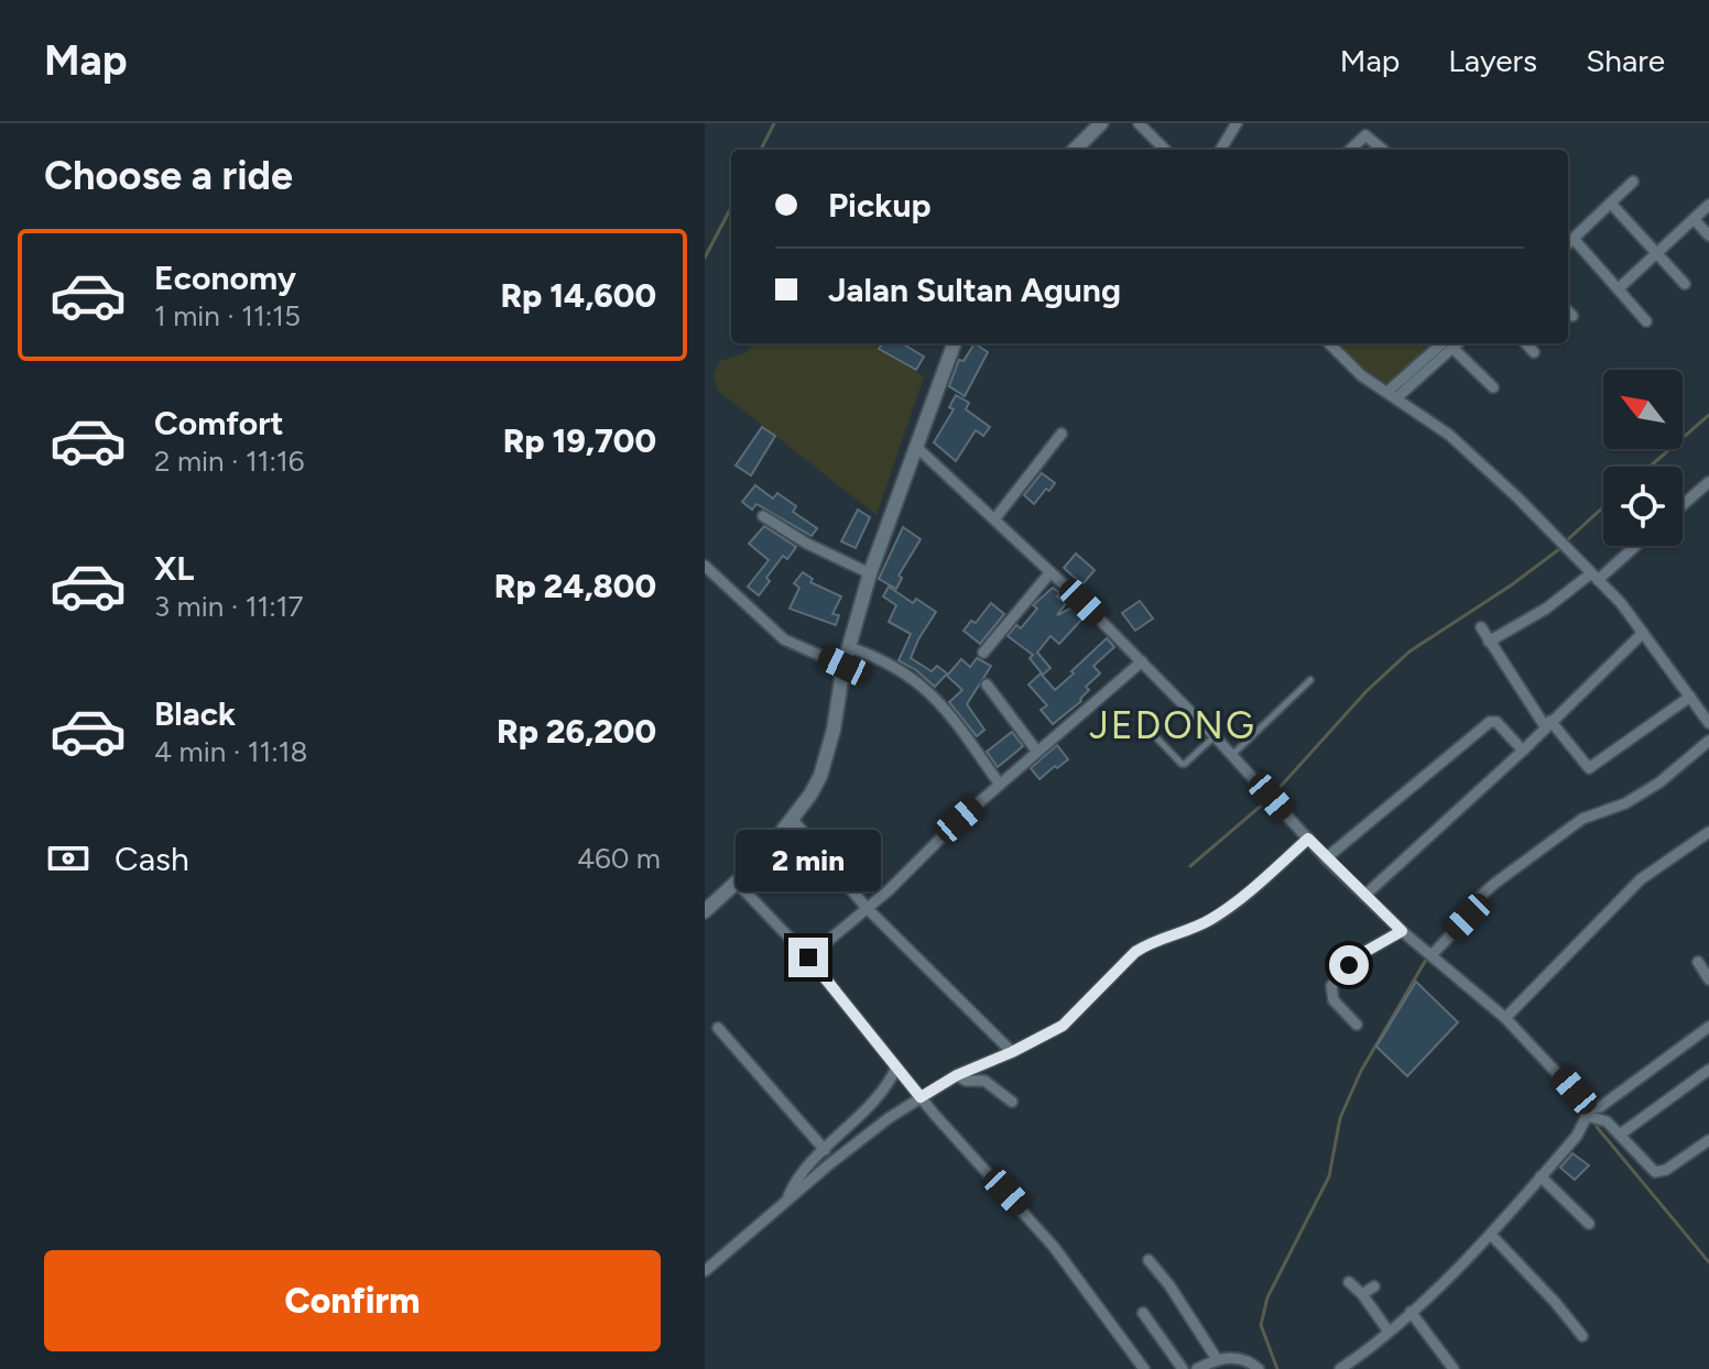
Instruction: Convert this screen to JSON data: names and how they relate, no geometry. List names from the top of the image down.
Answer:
{
  "districts": ["JEDONG"],
  "north": "top left",
  "page": {
    "header": "Map",
    "nav": ["Map", "Layers", "Share"],
    "heading": "Choose a ride",
    "banner": ["Pickup", "Jalan Sultan Agung"],
    "list": [
      {
        "name": "Economy",
        "note": "1 min · 11:15",
        "value": "Rp 14,600"
      },
      {
        "name": "Comfort",
        "note": "2 min · 11:16",
        "value": "Rp 19,700"
      },
      {
        "name": "XL",
        "note": "3 min · 11:17",
        "value": "Rp 24,800"
      },
      {
        "name": "Black",
        "note": "4 min · 11:18",
        "value": "Rp 26,200"
      }
    ],
    "pay": ["Cash", "460 m"],
    "bubble": "2 min",
    "buttons": "Confirm"
  }
}
